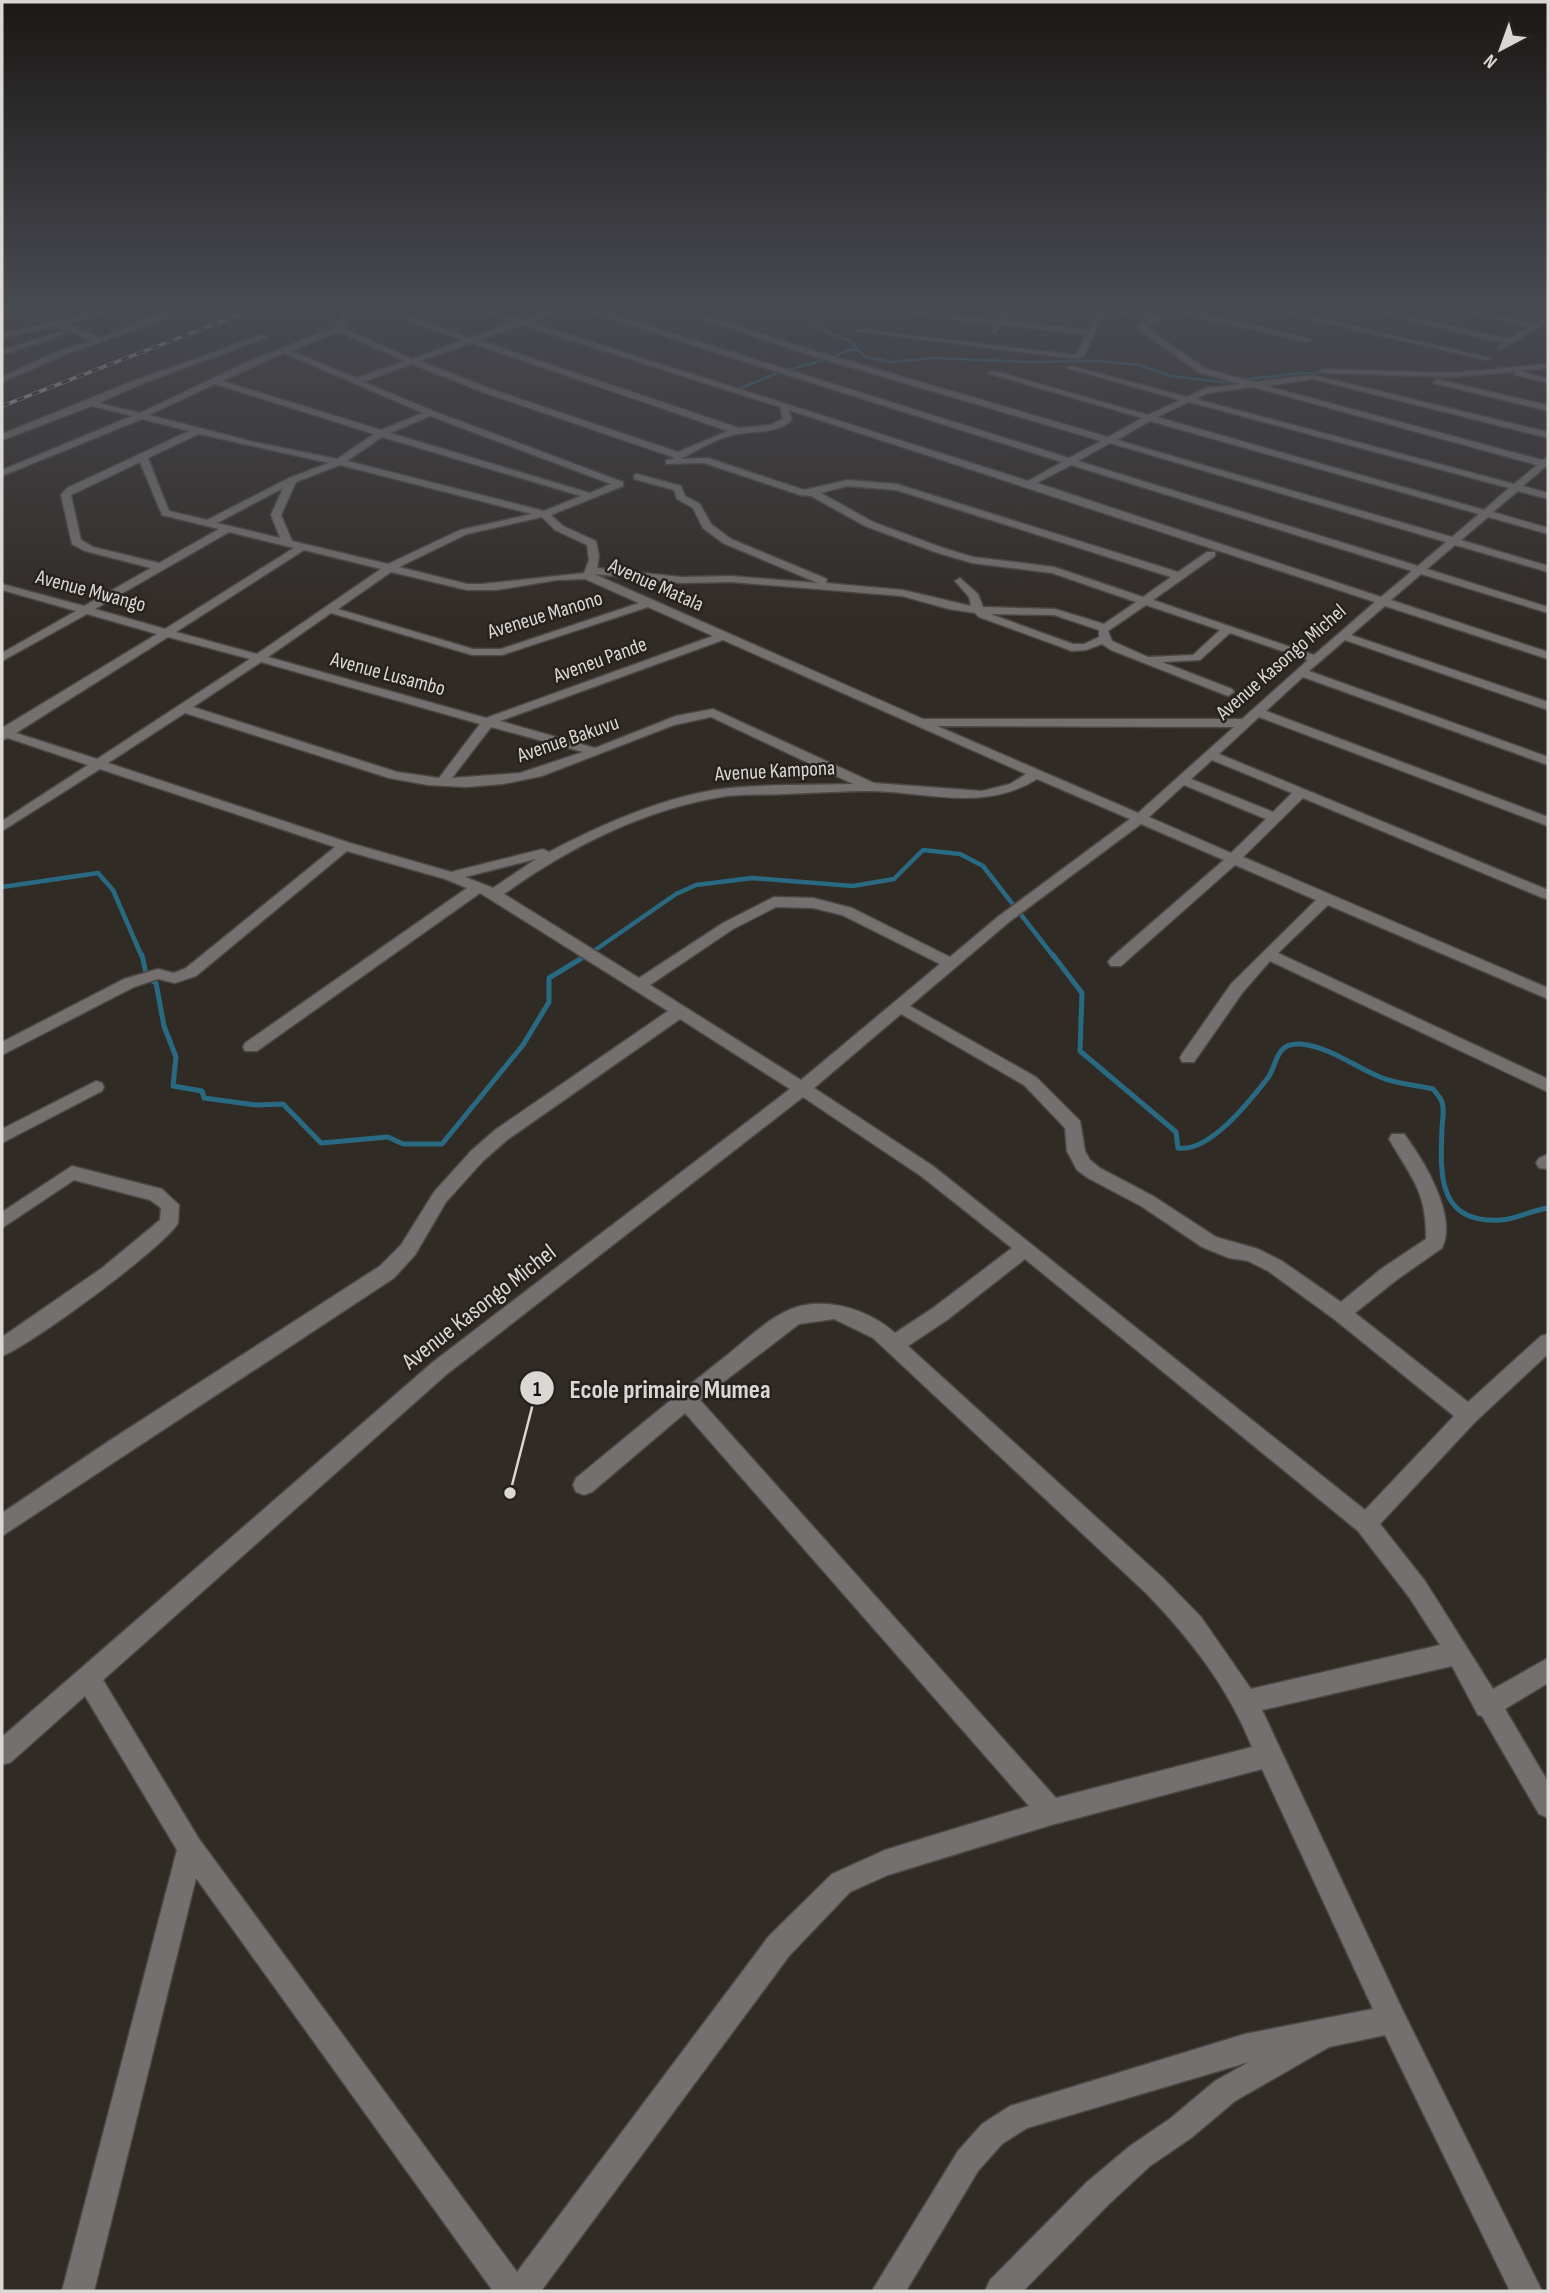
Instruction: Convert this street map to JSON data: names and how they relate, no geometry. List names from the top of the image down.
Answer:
{
  "streets": {
    "street": [
      "Avenue Matala",
      "Avenue Mwango",
      "Aveneue Manono",
      "Aveneu Pande",
      "Avenue Kasongo Michel",
      "Avenue Lusambo",
      "Avenue Bakuvu",
      "Avenue Kampona"
    ]
  },
  "crossings": [
    ["Avenue Matala", "Avenue Mwango"],
    ["Avenue Matala", "Aveneue Manono"],
    ["Avenue Matala", "Aveneu Pande"],
    ["Avenue Matala", "Avenue Kasongo Michel"],
    ["Avenue Matala", "Avenue Kampona"],
    ["Avenue Mwango", "Avenue Lusambo"],
    ["Aveneu Pande", "Avenue Lusambo"],
    ["Avenue Lusambo", "Avenue Bakuvu"],
    ["Avenue Bakuvu", "Avenue Kampona"]
  ],
  "places": ["Ecole primaire Mumea"],
  "north": "bottom left"
}
